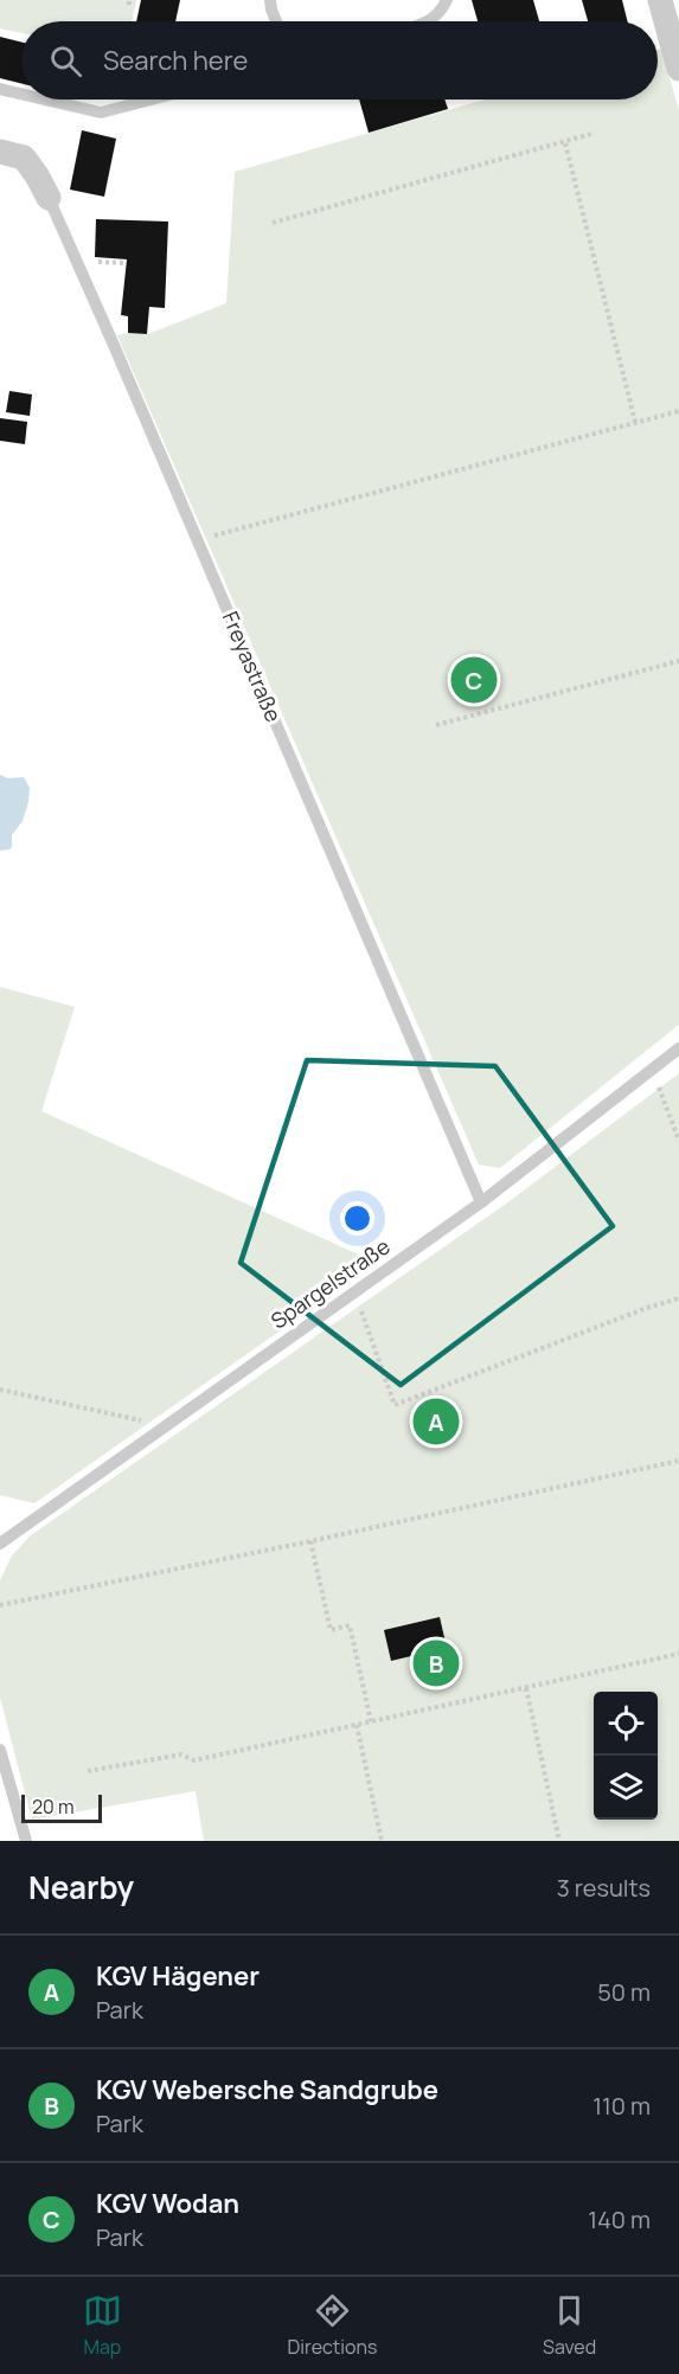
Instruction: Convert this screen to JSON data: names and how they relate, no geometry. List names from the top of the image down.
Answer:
{
  "streets": {
    "street": ["Freyastraße"],
    "lane": ["Spargelstraße"]
  },
  "crossings": [
    ["Freyastraße", "Spargelstraße"]
  ],
  "scale_bar": "20 m",
  "page": {
    "search": "Search here",
    "pins": ["C", "A", "B"],
    "scale": "20 m",
    "heading": ["Nearby", "3 results"],
    "list": [
      {
        "mark": "A",
        "name": "KGV Hägener",
        "note": "Park",
        "value": "50 m"
      },
      {
        "mark": "B",
        "name": "KGV Webersche Sandgrube",
        "note": "Park",
        "value": "110 m"
      },
      {
        "mark": "C",
        "name": "KGV Wodan",
        "note": "Park",
        "value": "140 m"
      }
    ],
    "nav": ["Map", "Directions", "Saved"]
  }
}
